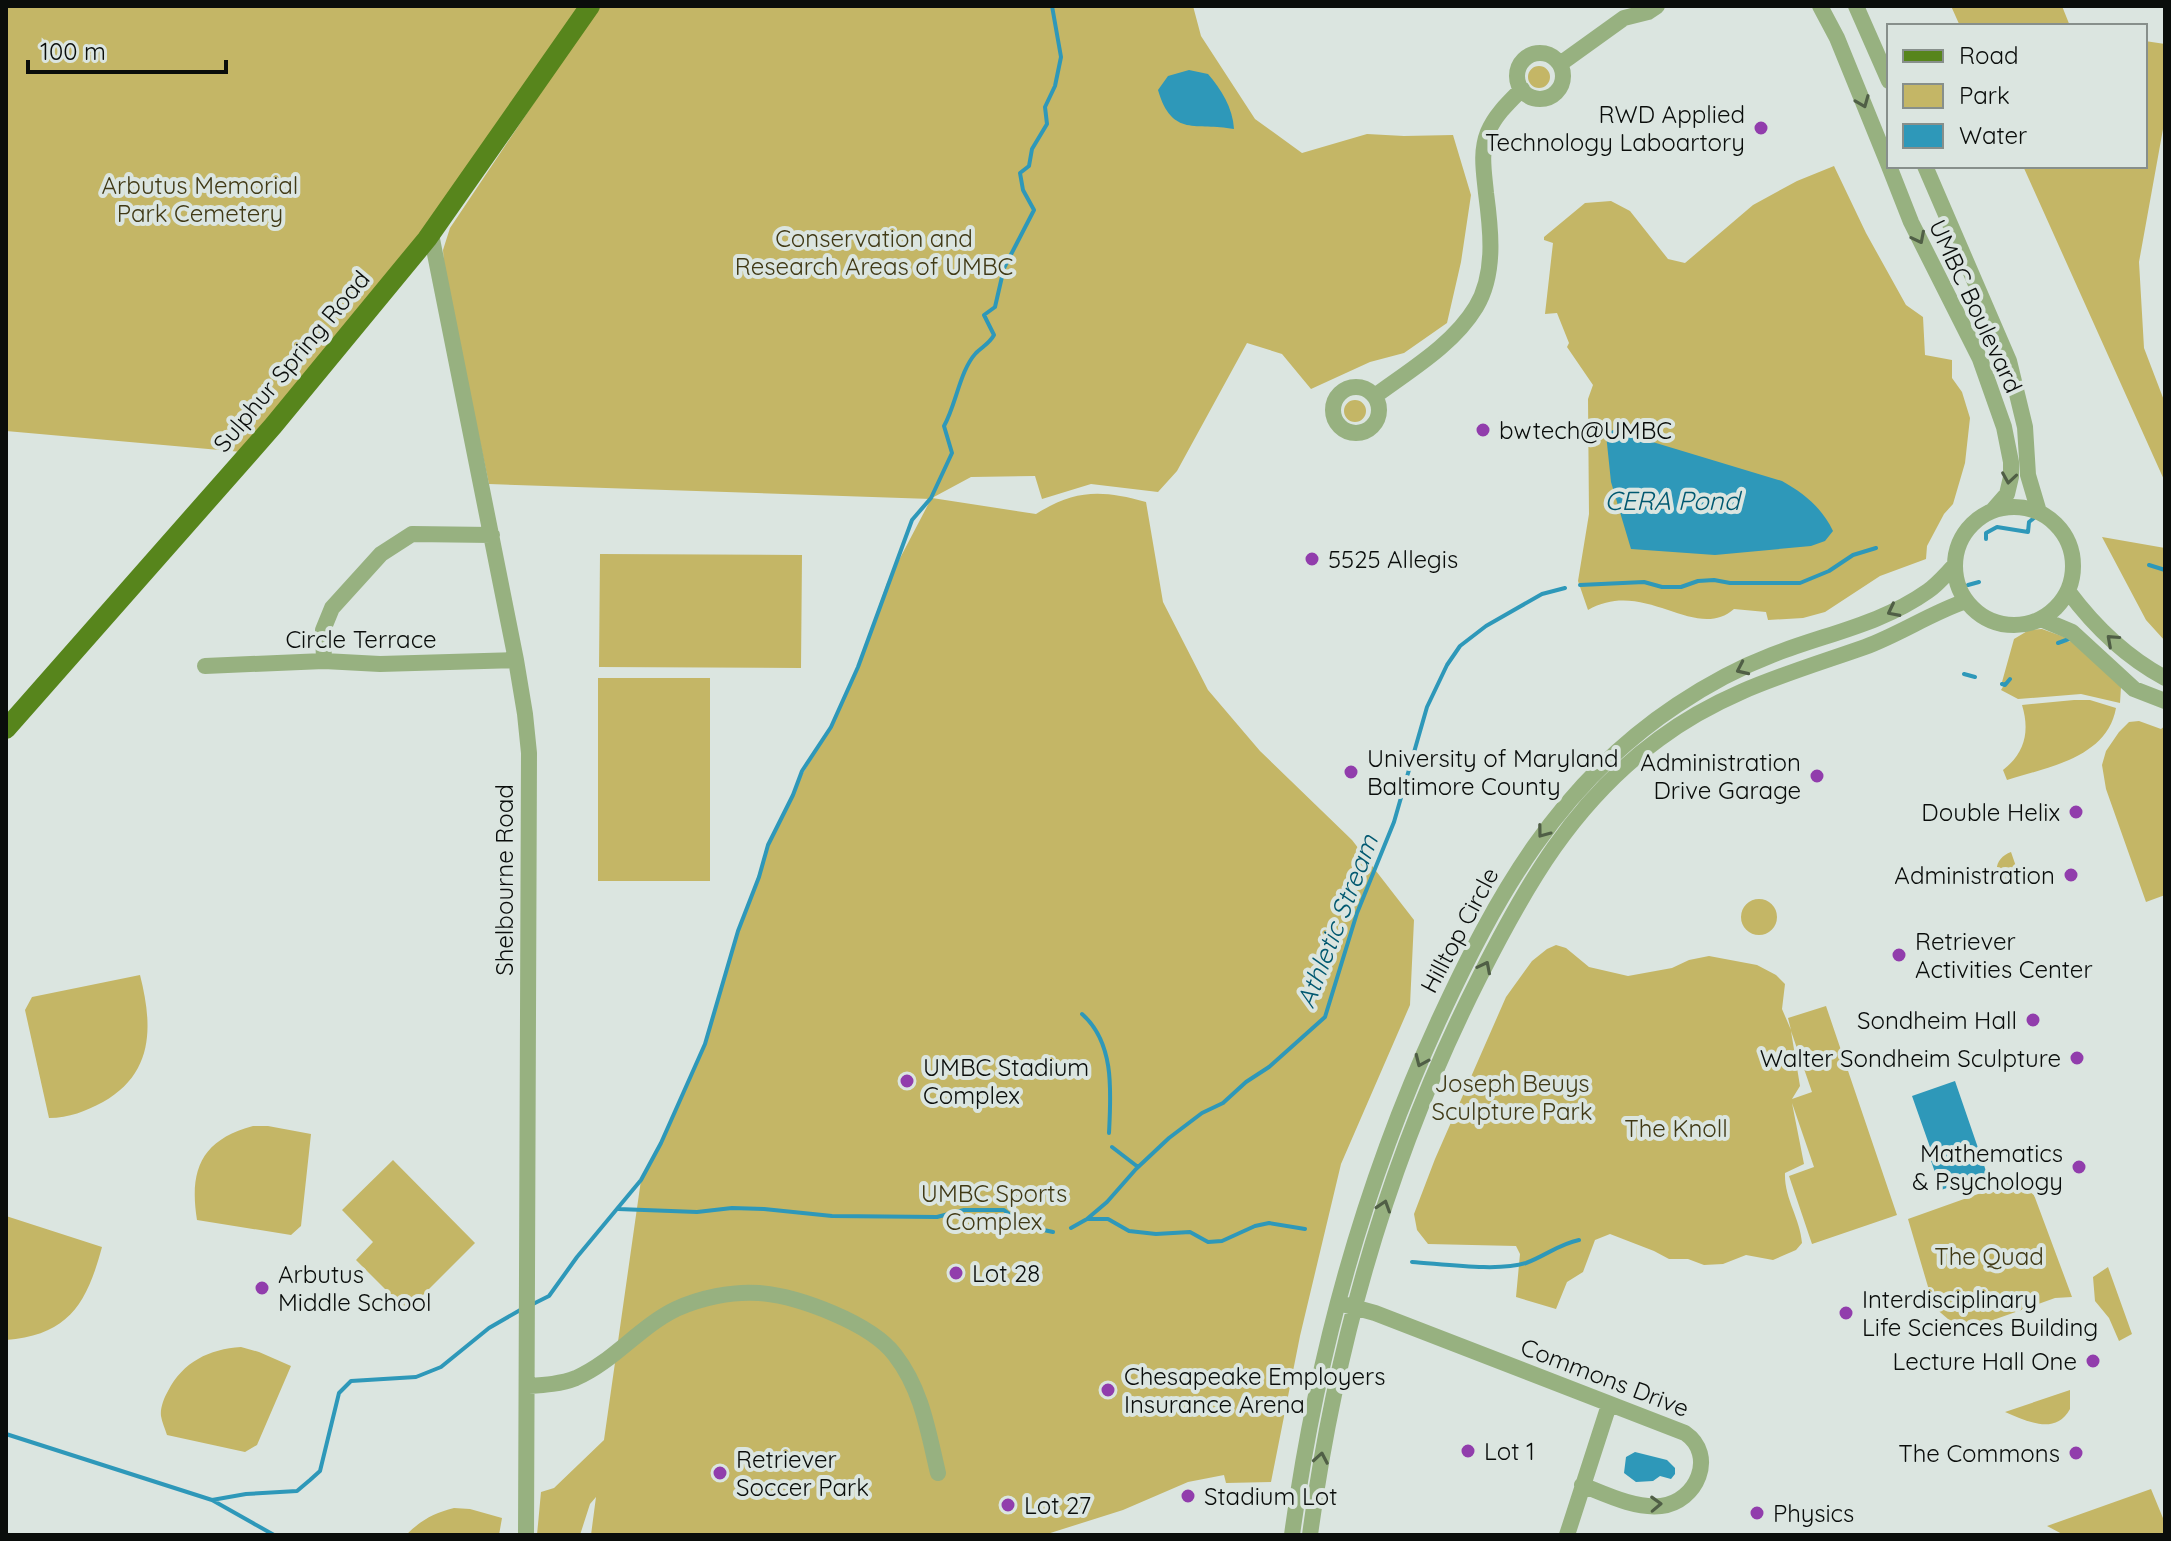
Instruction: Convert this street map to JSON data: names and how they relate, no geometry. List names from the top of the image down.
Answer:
{
  "streets": {
    "main road": ["Sulphur Spring Road"],
    "street": [
      "UMBC Boulevard",
      "Circle Terrace",
      "Shelbourne Road",
      "Hilltop Circle",
      "Commons Drive"
    ]
  },
  "crossings": [
    ["UMBC Boulevard", "Hilltop Circle"],
    ["Sulphur Spring Road", "Shelbourne Road"],
    ["Circle Terrace", "Shelbourne Road"],
    ["Hilltop Circle", "Commons Drive"]
  ],
  "water": ["CERA Pond", "Athletic Stream"],
  "parks": [
    "Arbutus Memorial Park Cemetery",
    "Conservation and Research Areas of UMBC",
    "Joseph Beuys Sculpture Park",
    "The Knoll",
    "UMBC Sports Complex",
    "The Quad"
  ],
  "places": [
    "RWD Applied Technology Laboartory",
    "bwtech@UMBC",
    "5525 Allegis",
    "University of Maryland Baltimore County",
    "Administration Drive Garage",
    "Double Helix",
    "Administration",
    "Retriever Activities Center",
    "Sondheim Hall",
    "Walter Sondheim Sculpture",
    "UMBC Stadium Complex",
    "Mathematics & Psychology",
    "Lot 28",
    "Arbutus Middle School",
    "Interdisciplinary Life Sciences Building",
    "Lecture Hall One",
    "Chesapeake Employers Insurance Arena",
    "Lot 1",
    "The Commons",
    "Retriever Soccer Park",
    "Stadium Lot",
    "Lot 27",
    "Physics"
  ],
  "legend": ["Road", "Park", "Water"],
  "scale_bar": "100 m"
}
